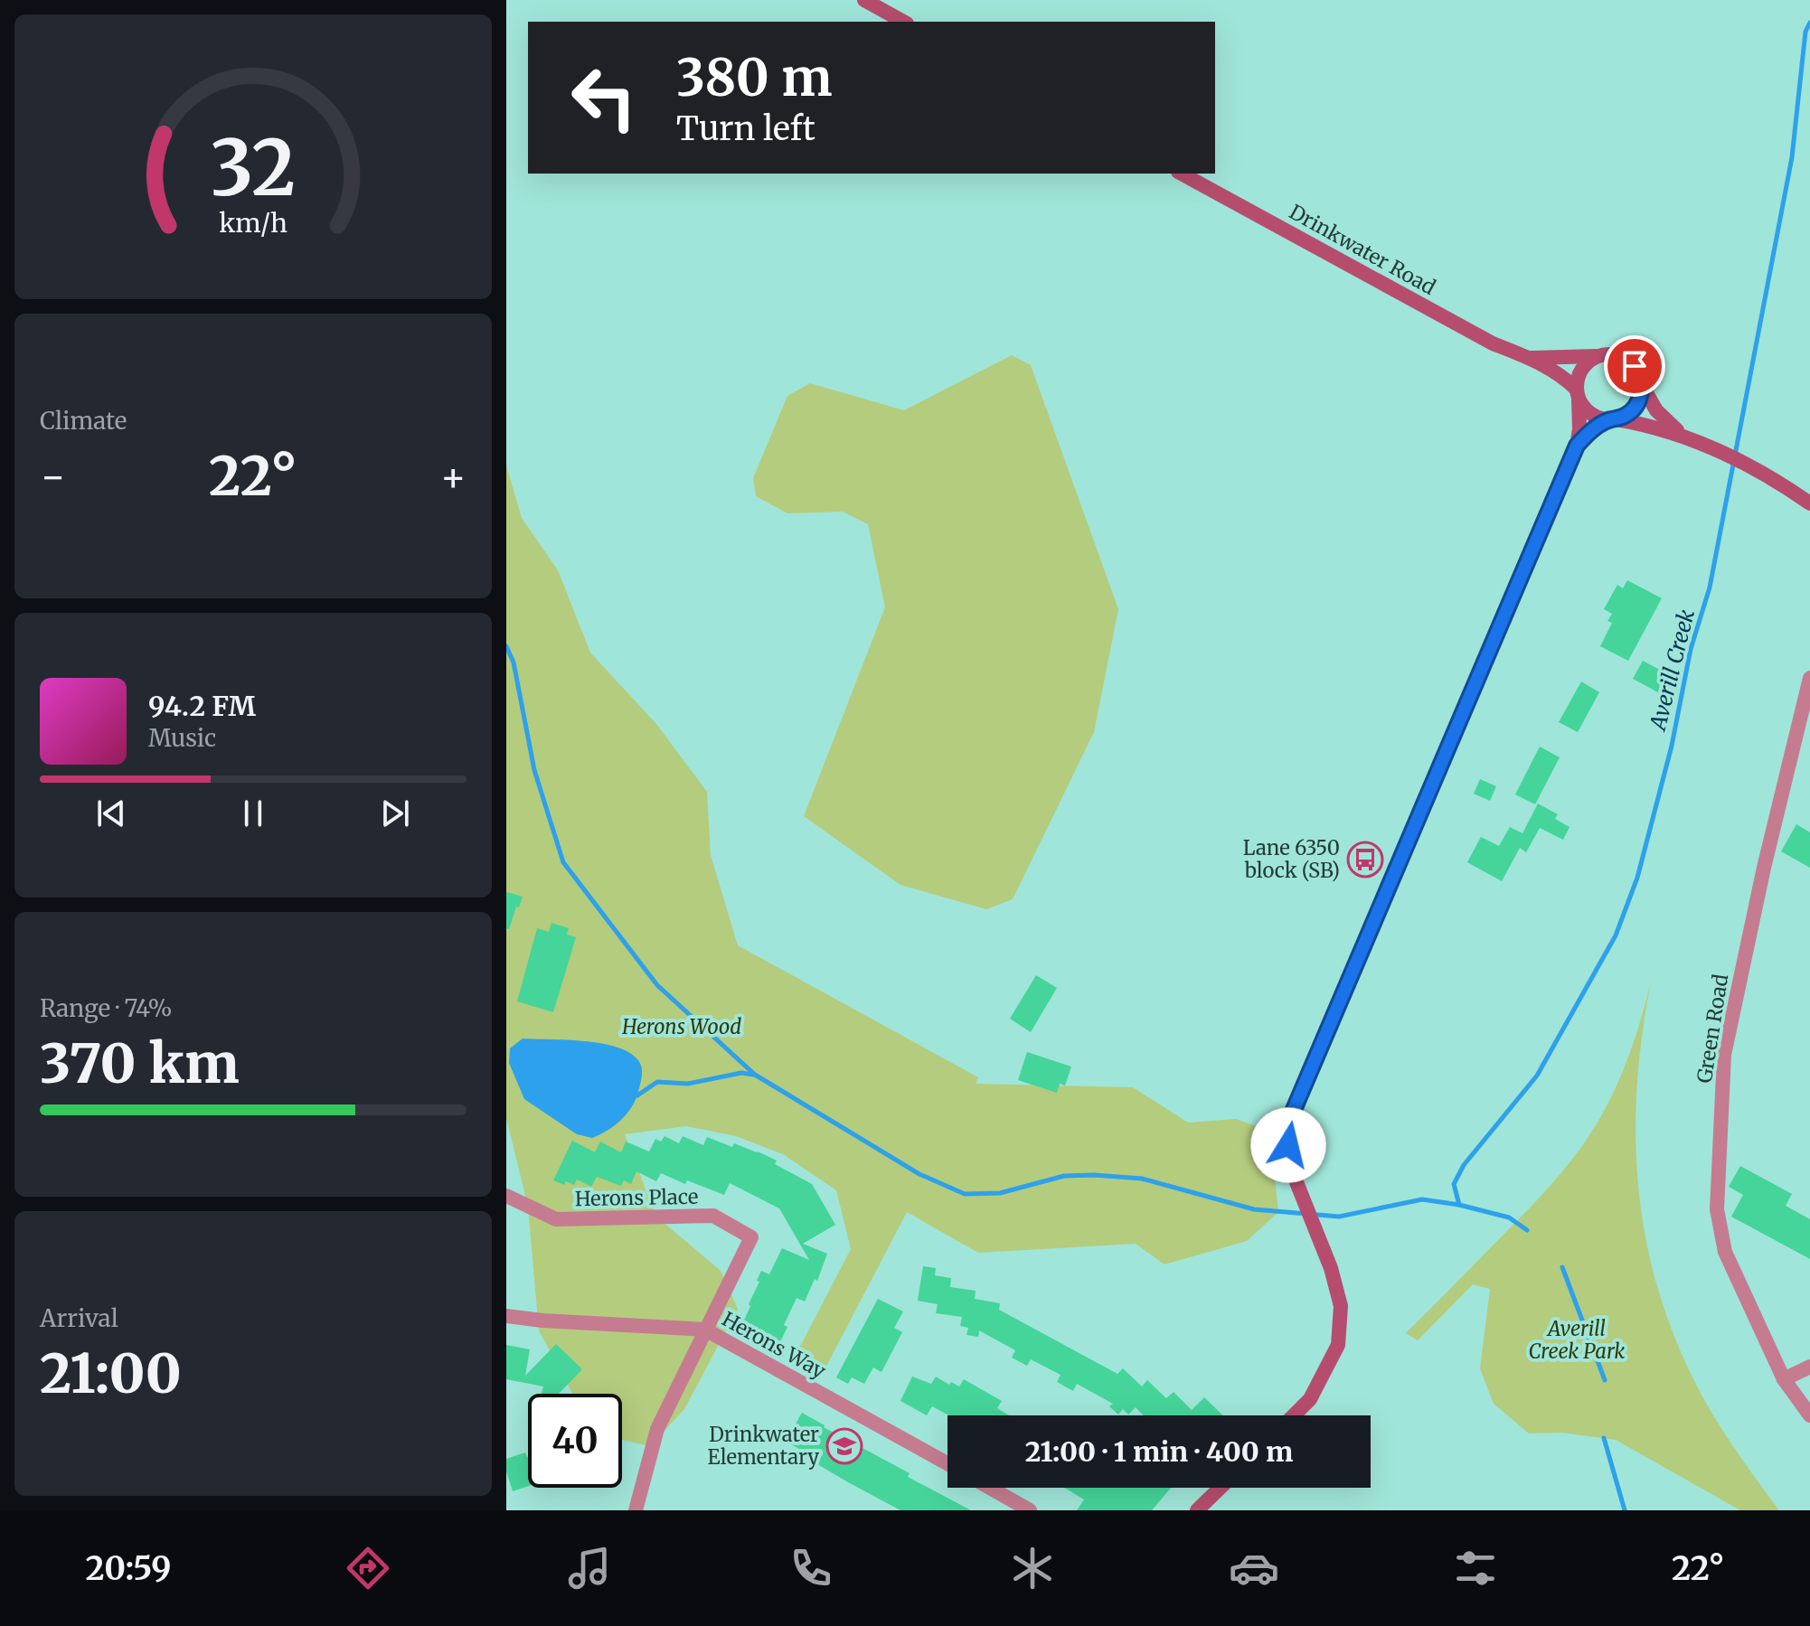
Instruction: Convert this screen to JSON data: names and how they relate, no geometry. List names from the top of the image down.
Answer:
{
  "streets": {
    "street": [
      "Drinkwater Road",
      "Green Road",
      "Herons Place",
      "Herons Way"
    ]
  },
  "crossings": [
    ["Herons Place", "Herons Way"]
  ],
  "water": ["Averill Creek"],
  "parks": ["Herons Wood", "Averill Creek Park"],
  "places": {
    "bus stop": ["Lane 6350 block (SB)"],
    "school or university": ["Drinkwater Elementary"]
  },
  "page": {
    "turn": ["380 m", "Turn left"],
    "tile": [
      "Climate",
      ["Range · 74%", "370 km"],
      ["Arrival", "21:00"]
    ],
    "heat": ["−", "22°", "+"],
    "song": ["94.2 FM", "Music"],
    "limit": "40",
    "trip": "21:00 · 1 min · 400 m",
    "tabs": ["20:59", "22°"],
    "gauge": ["32", "km/h"]
  }
}
